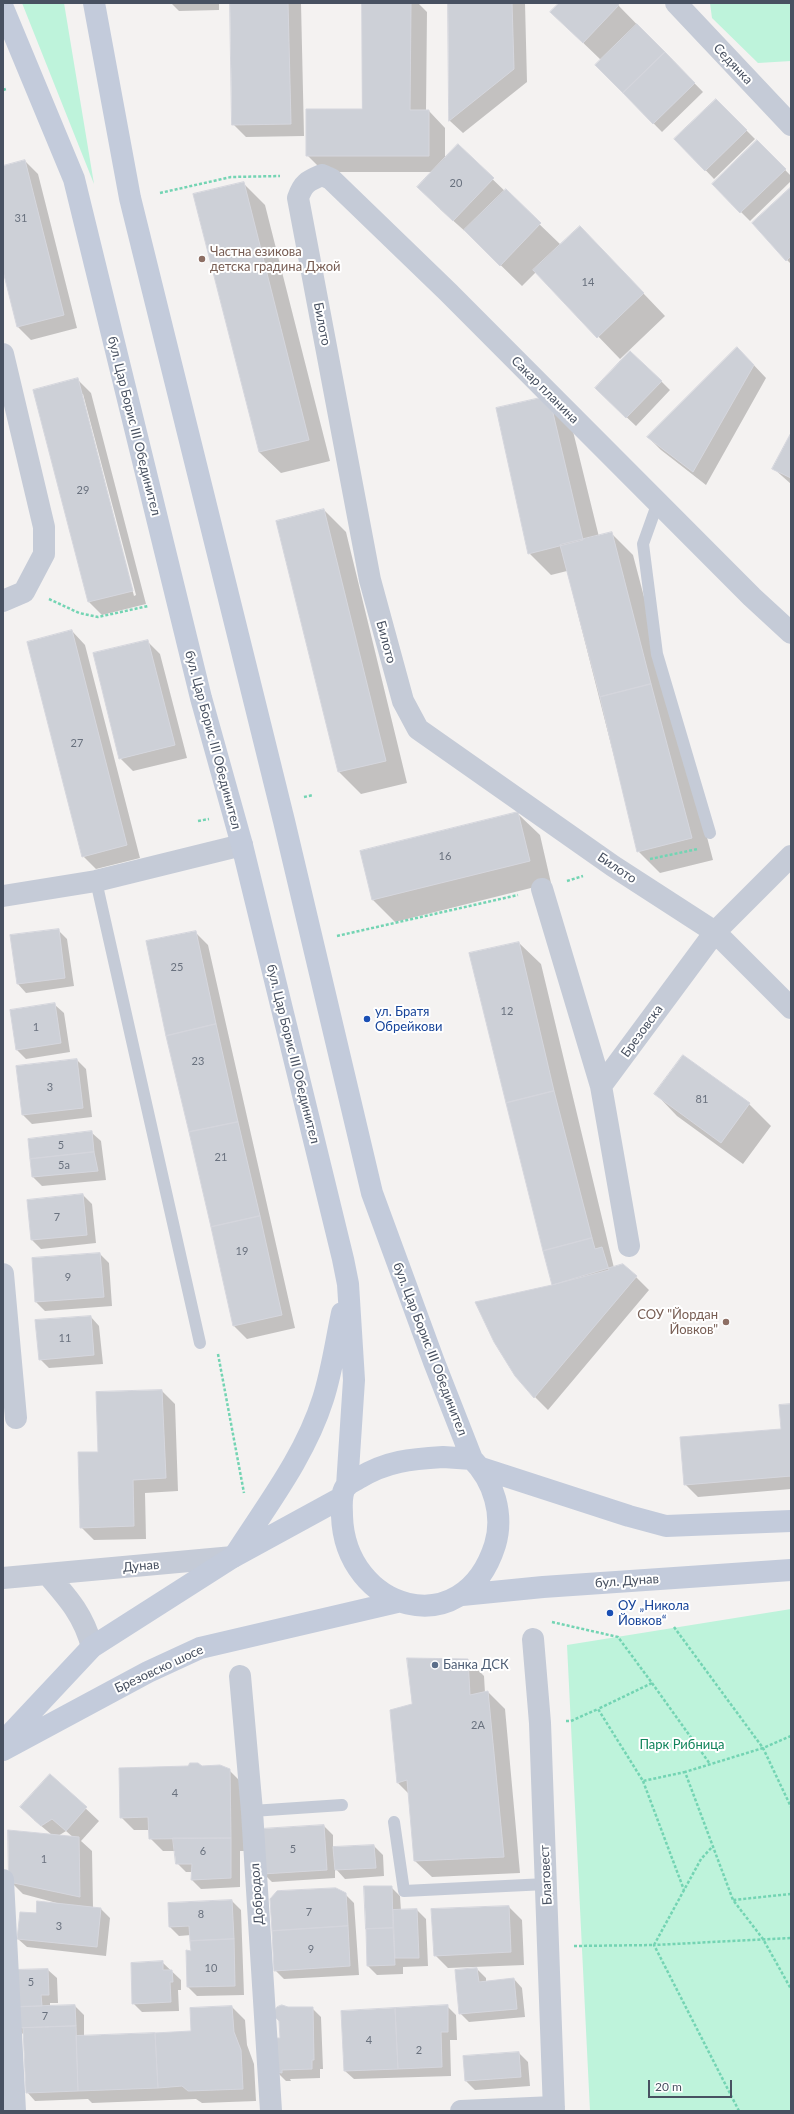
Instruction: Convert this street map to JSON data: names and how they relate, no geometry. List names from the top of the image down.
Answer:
{
  "streets": {
    "main road": ["бул. Цар Борис III Обединител", "бул. Дунав", "Брезовско шосе"],
    "street": [
      "Седянка",
      "Билото",
      "Сакар планина",
      "Брезовска",
      "Дунав",
      "Благовест",
      "Добродол"
    ]
  },
  "crossings": [
    ["Билото", "Сакар планина"],
    ["Билото", "Брезовска"],
    ["бул. Цар Борис III Обединител", "бул. Дунав"],
    ["бул. Цар Борис III Обединител", "Брезовско шосе"]
  ],
  "parks": ["Парк Рибница"],
  "places": [
    "Частна езикова детска градина Джой",
    "ул. Братя Обрейкови",
    "СОУ \"Йордан Йовков\"",
    "ОУ „Никола Йовков“",
    "Банка ДСК"
  ],
  "house_numbers": [
    "20",
    "31",
    "14",
    "29",
    "27",
    "16",
    "25",
    "12",
    "1",
    "23",
    "3",
    "81",
    "5",
    "21",
    "5a",
    "7",
    "19",
    "9",
    "11",
    "2А",
    "4",
    "5",
    "6",
    "1",
    "7",
    "8",
    "3",
    "9",
    "10",
    "5",
    "7",
    "4",
    "2"
  ],
  "scale_bar": "20 m"
}
